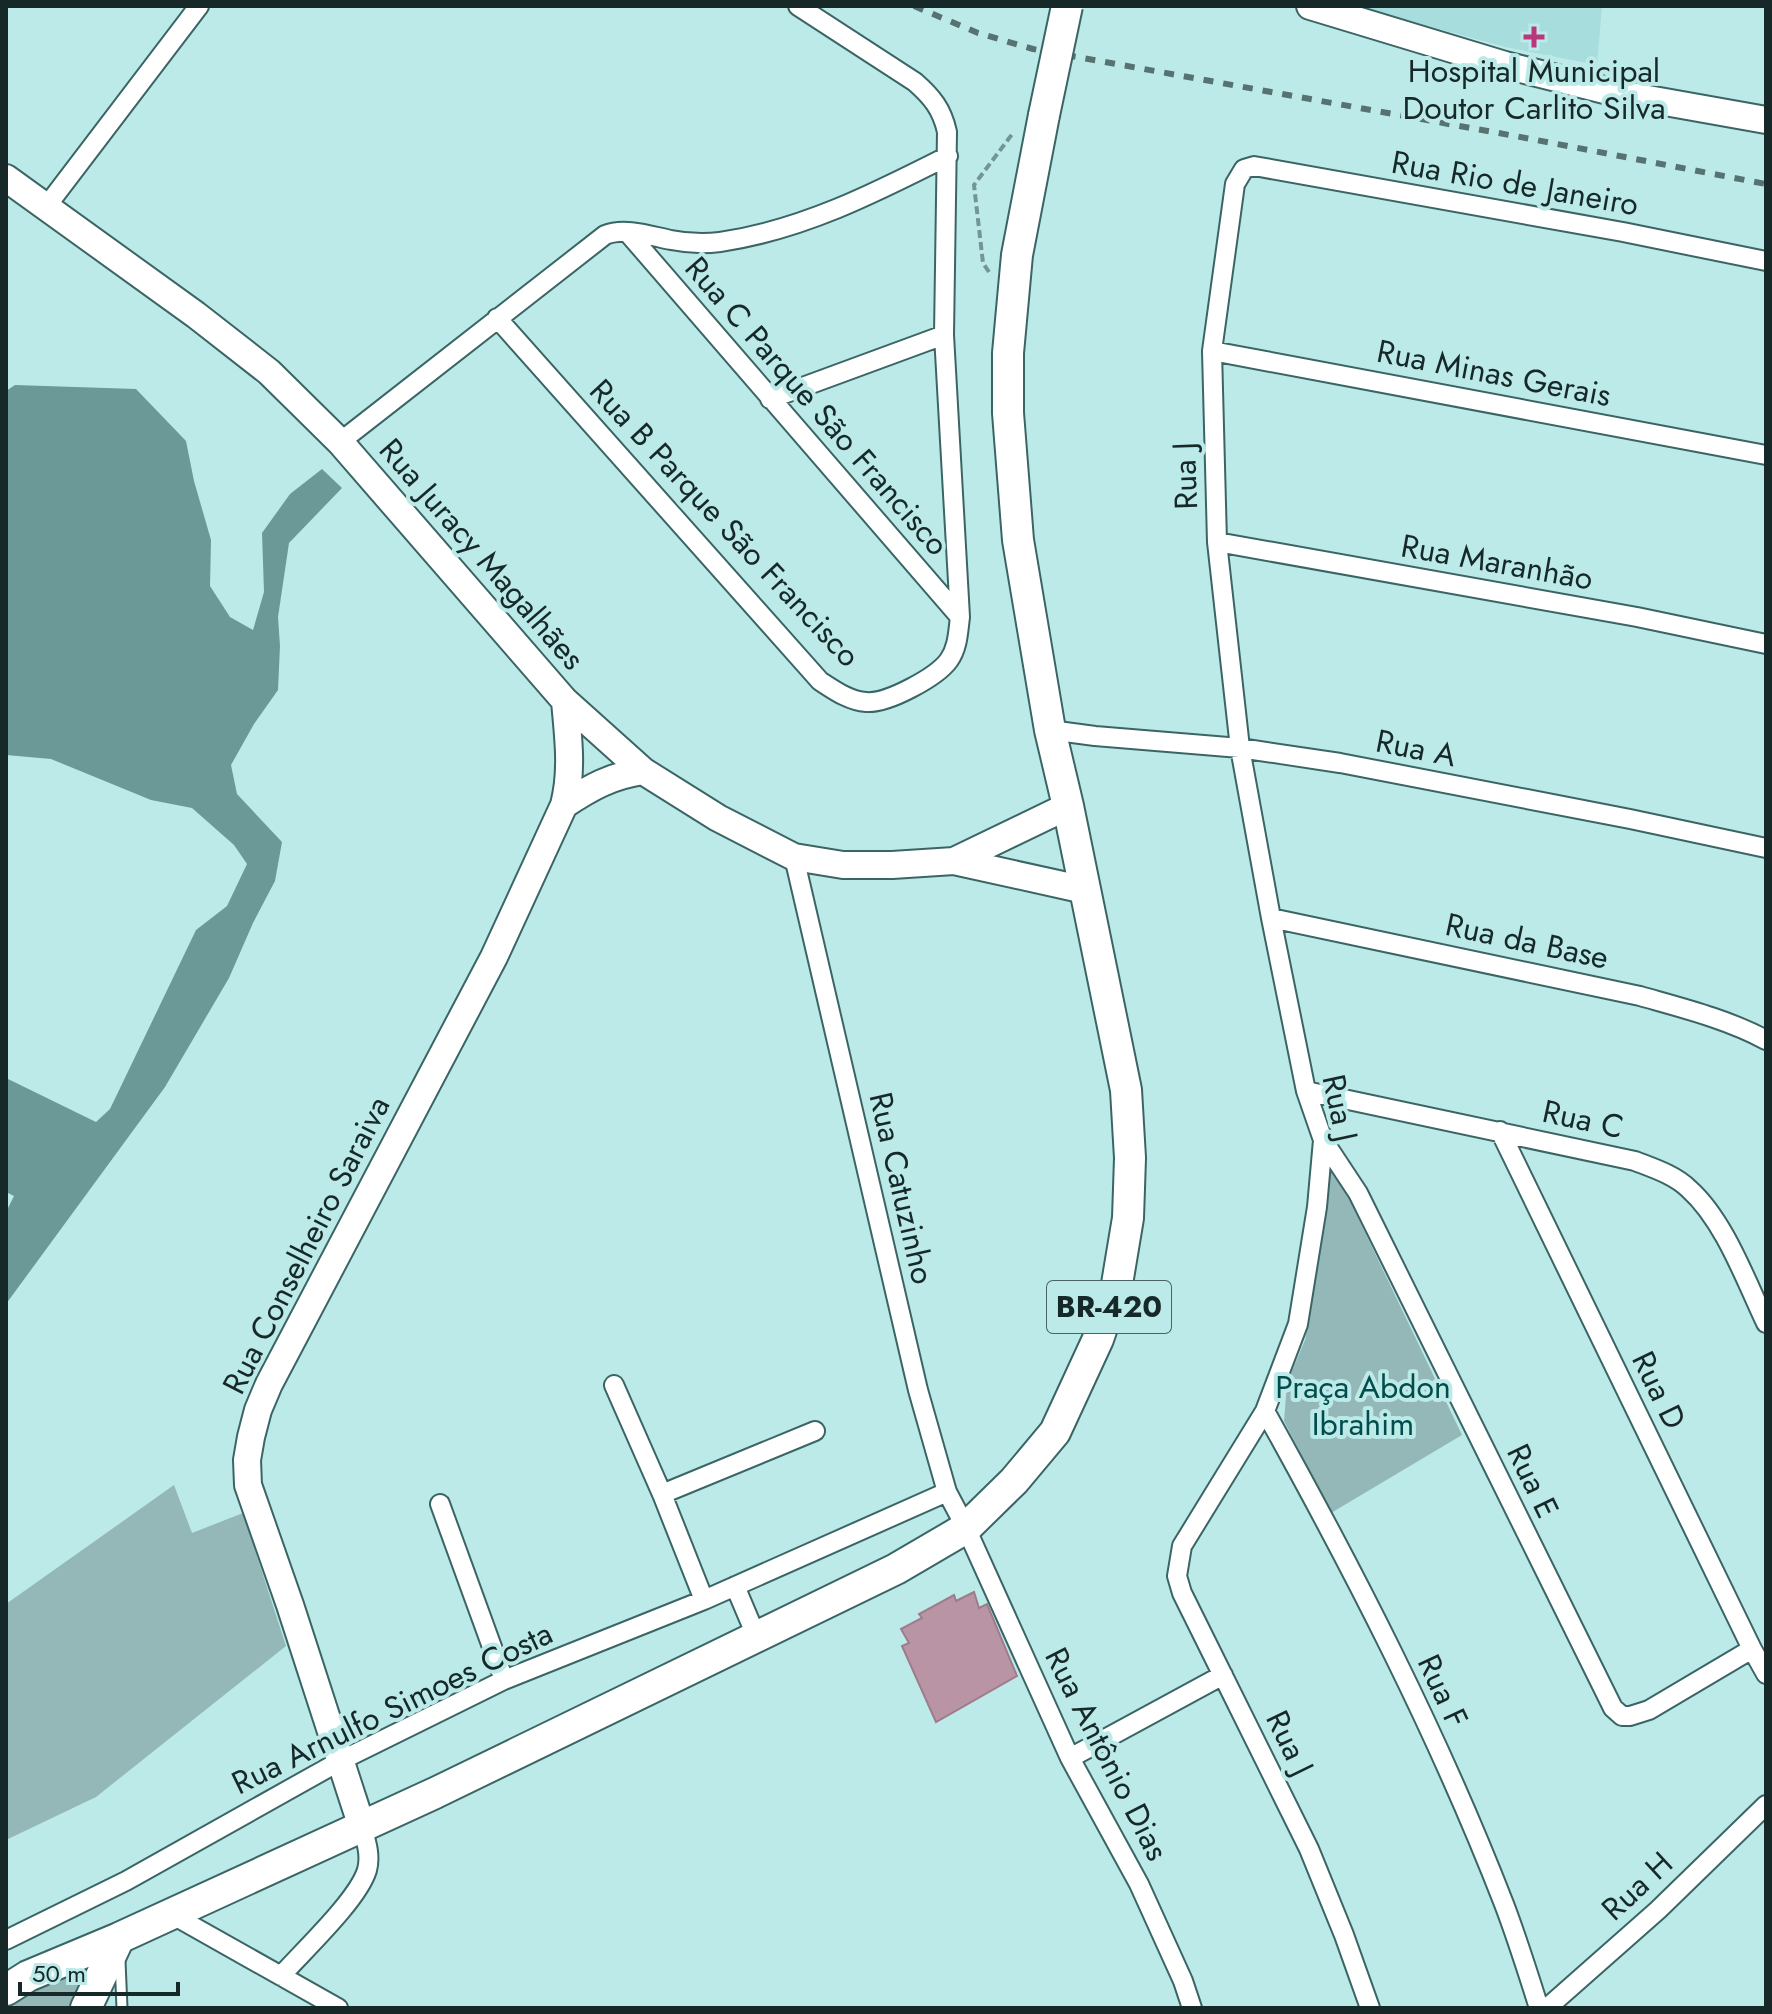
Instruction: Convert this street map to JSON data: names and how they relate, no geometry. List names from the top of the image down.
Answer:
{
  "streets": {
    "main road": ["BR-420"],
    "street": [
      "Rua Rio de Janeiro",
      "Rua Minas Gerais",
      "Rua C Parque São Francisco",
      "Rua J",
      "Rua B Parque São Francisco",
      "Rua Juracy Magalhães",
      "Rua Maranhão",
      "Rua A",
      "Rua da Base",
      "Rua C",
      "Rua Catuzinho",
      "Rua Conselheiro Saraiva",
      "Rua D",
      "Rua E",
      "Rua F",
      "Rua Arnulfo Simoes Costa",
      "Rua Antônio Dias",
      "Rua H"
    ]
  },
  "crossings": [
    ["Rua Rio de Janeiro", "Rua J"],
    ["Rua Minas Gerais", "Rua J"],
    ["Rua C Parque São Francisco", "Rua B Parque São Francisco"],
    ["Rua J", "Rua Maranhão"],
    ["Rua J", "Rua A"],
    ["Rua J", "Rua da Base"],
    ["Rua J", "Rua C"],
    ["Rua J", "Rua E"],
    ["Rua J", "Rua F"],
    ["Rua Juracy Magalhães", "Rua Catuzinho"],
    ["Rua Juracy Magalhães", "Rua Conselheiro Saraiva"],
    ["Rua A", "BR-420"],
    ["Rua C", "Rua D"],
    ["Rua Catuzinho", "BR-420"],
    ["Rua Catuzinho", "Rua Arnulfo Simoes Costa"],
    ["Rua Catuzinho", "Rua Antônio Dias"],
    ["Rua Conselheiro Saraiva", "BR-420"],
    ["Rua Conselheiro Saraiva", "Rua Arnulfo Simoes Costa"],
    ["BR-420", "Rua Antônio Dias"],
    ["Rua D", "Rua E"]
  ],
  "parks": ["Praça Abdon Ibrahim"],
  "places": {
    "health": ["Hospital Municipal Doutor Carlito Silva"]
  },
  "scale_bar": "50 m"
}
